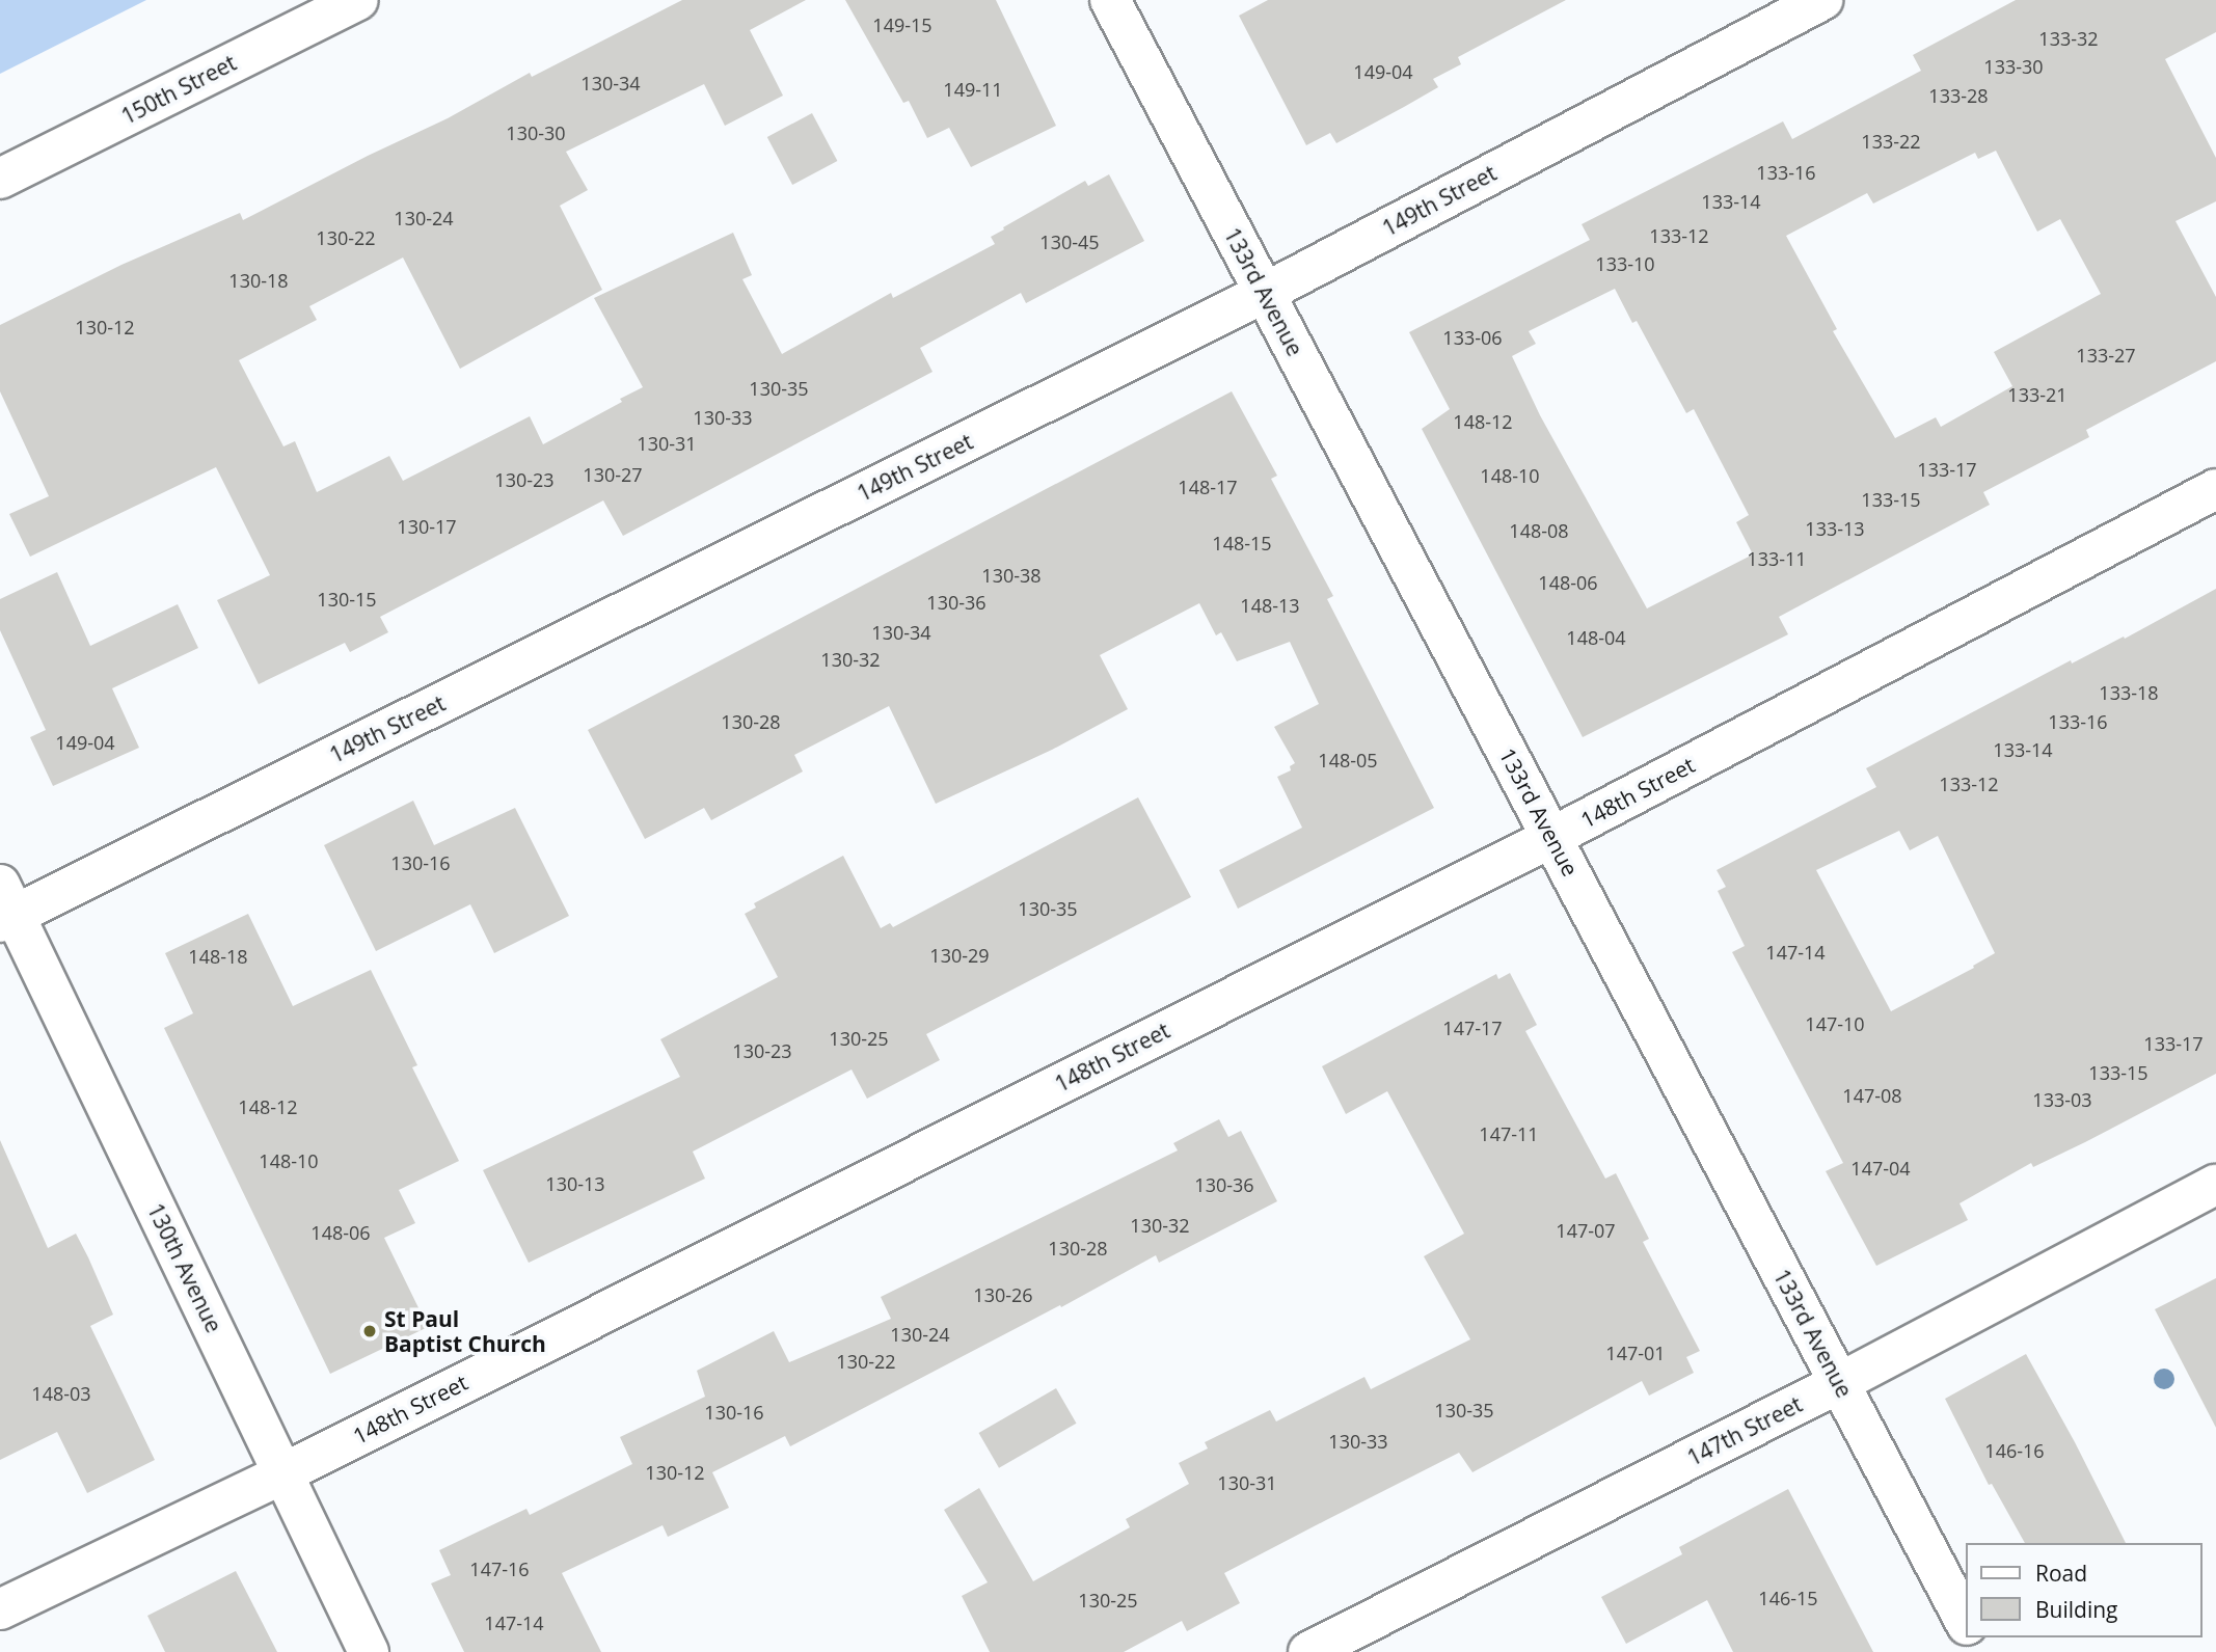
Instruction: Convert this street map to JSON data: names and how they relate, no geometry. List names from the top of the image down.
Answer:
{
  "streets": {
    "street": [
      "150th Street",
      "149th Street",
      "133rd Avenue",
      "148th Street",
      "130th Avenue",
      "147th Street"
    ]
  },
  "crossings": [
    ["149th Street", "133rd Avenue"],
    ["149th Street", "130th Avenue"],
    ["133rd Avenue", "148th Street"],
    ["133rd Avenue", "147th Street"],
    ["148th Street", "130th Avenue"]
  ],
  "places": ["St Paul Baptist Church"],
  "house_numbers": [
    "149-15",
    "133-32",
    "133-30",
    "149-04",
    "130-34",
    "149-11",
    "133-28",
    "130-30",
    "133-22",
    "133-16",
    "133-14",
    "130-24",
    "133-12",
    "130-22",
    "130-45",
    "133-10",
    "130-18",
    "130-12",
    "133-06",
    "133-27",
    "130-35",
    "133-21",
    "130-33",
    "148-12",
    "130-31",
    "133-17",
    "130-27",
    "148-10",
    "130-23",
    "148-17",
    "133-15",
    "130-17",
    "133-13",
    "148-08",
    "148-15",
    "133-11",
    "130-38",
    "148-06",
    "130-15",
    "130-36",
    "148-13",
    "130-34",
    "148-04",
    "130-32",
    "133-18",
    "130-28",
    "133-16",
    "149-04",
    "133-14",
    "148-05",
    "133-12",
    "130-16",
    "130-35",
    "147-14",
    "130-29",
    "148-18",
    "147-10",
    "147-17",
    "130-25",
    "133-17",
    "130-23",
    "133-15",
    "147-08",
    "133-03",
    "148-12",
    "147-11",
    "148-10",
    "147-04",
    "130-13",
    "130-36",
    "130-32",
    "147-07",
    "148-06",
    "130-28",
    "130-26",
    "130-24",
    "147-01",
    "130-22",
    "148-03",
    "130-35",
    "130-16",
    "130-33",
    "146-16",
    "130-12",
    "130-31",
    "147-16",
    "146-15",
    "130-25",
    "147-14"
  ],
  "legend": ["Road", "Building"]
}
